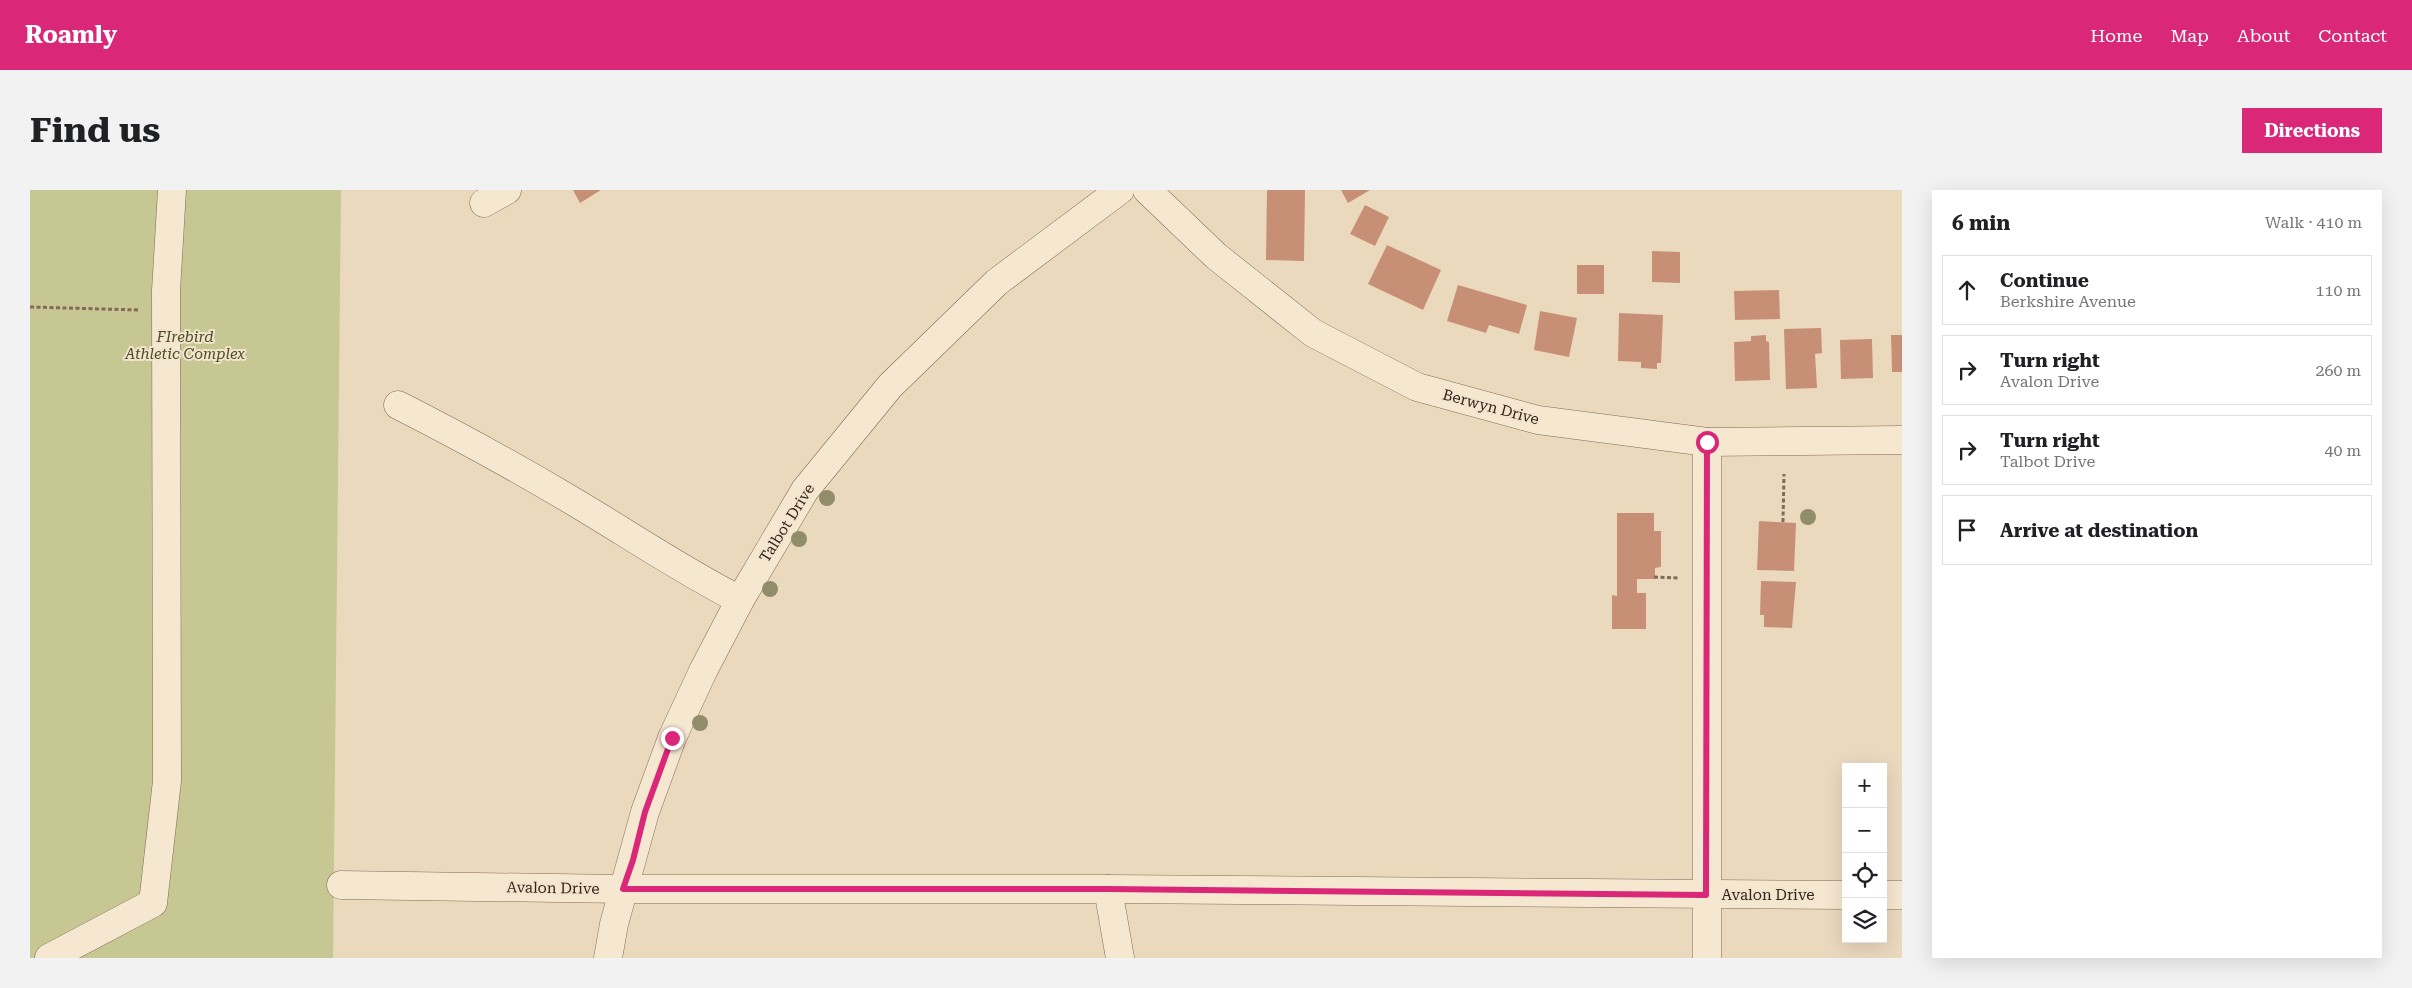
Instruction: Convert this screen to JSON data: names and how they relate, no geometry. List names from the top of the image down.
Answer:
{
  "streets": {
    "street": ["Berwyn Drive", "Talbot Drive", "Avalon Drive"]
  },
  "crossings": [
    ["Talbot Drive", "Avalon Drive"]
  ],
  "parks": ["FIrebird Athletic Complex"],
  "page": {
    "header": "Roamly",
    "nav": [
      "Home",
      "Map",
      "About",
      "Contact"
    ],
    "buttons": "Directions",
    "title": "Find us",
    "heading": ["6 min", "Walk · 410 m"],
    "list": [
      ["Continue", "Berkshire Avenue", "110 m"],
      ["Turn right", "Avalon Drive", "260 m"],
      ["Turn right", "Talbot Drive", "40 m"],
      "Arrive at destination"
    ],
    "map_buttons": ["+", "−"]
  }
}
